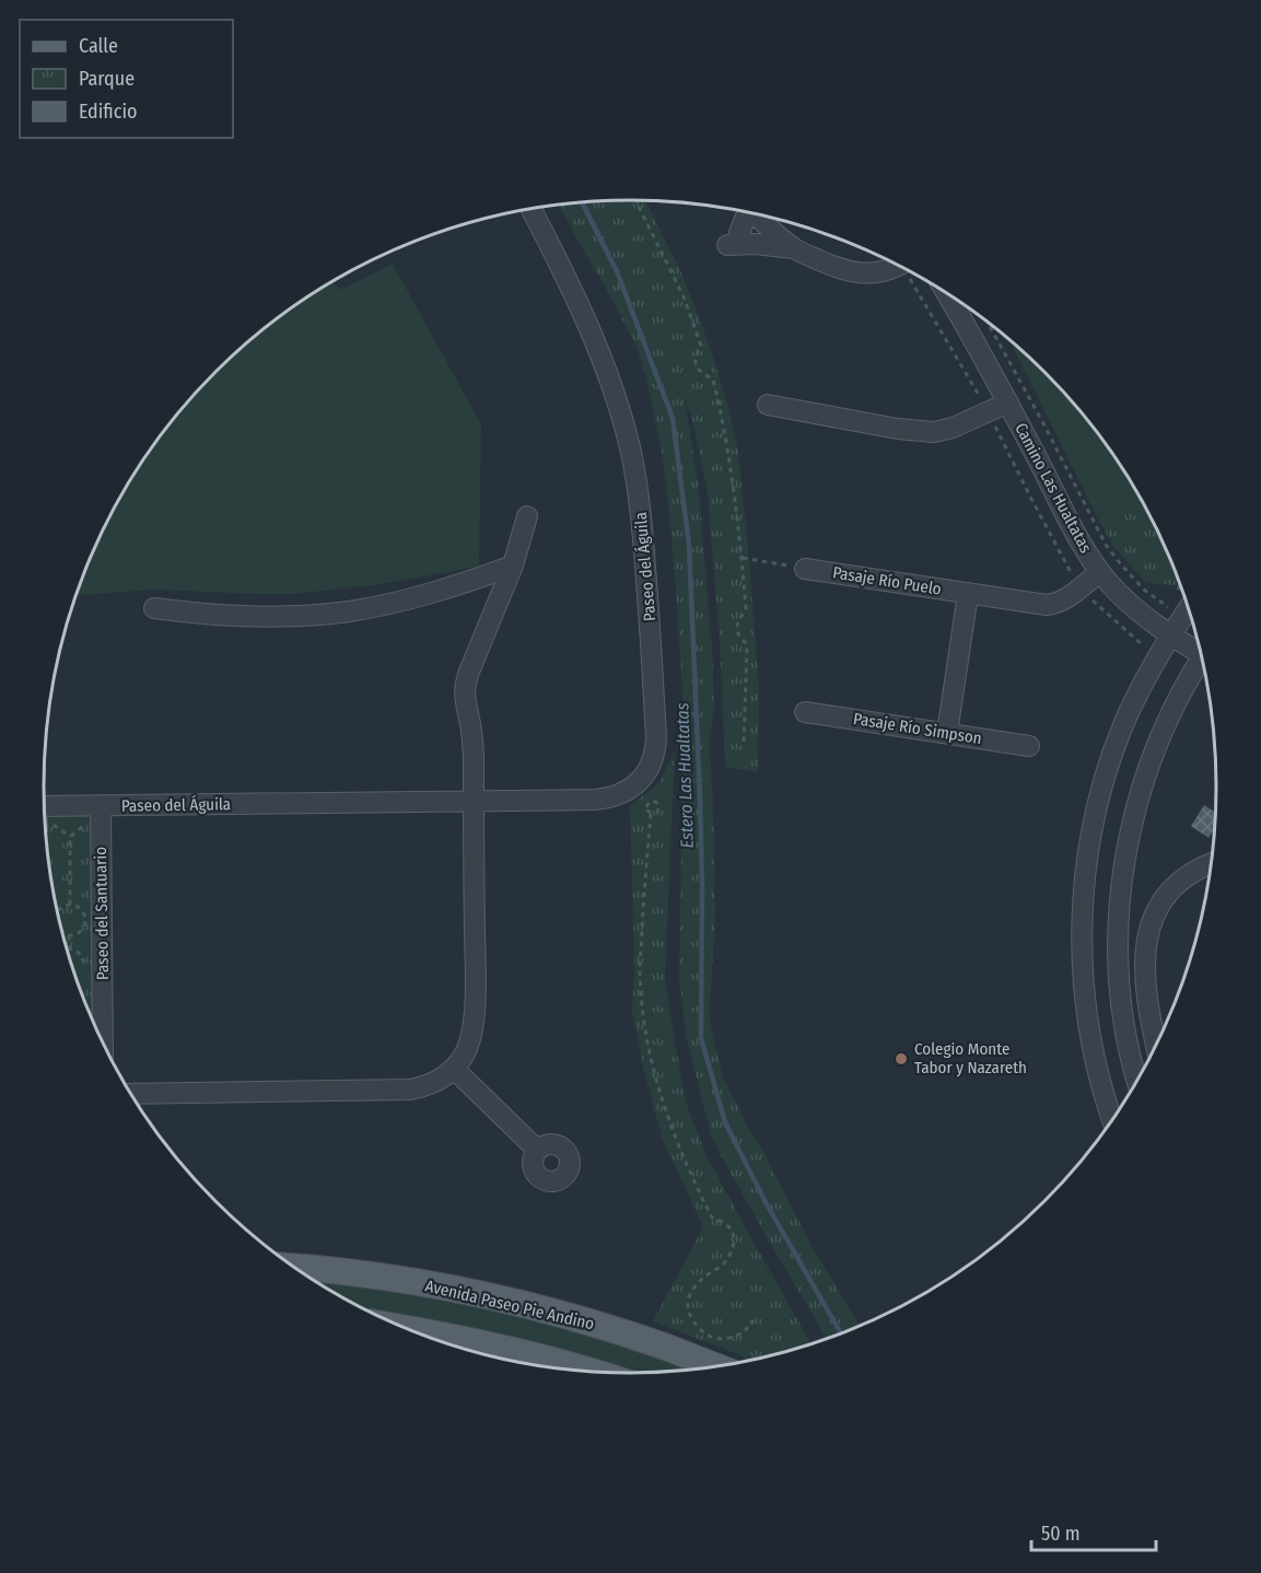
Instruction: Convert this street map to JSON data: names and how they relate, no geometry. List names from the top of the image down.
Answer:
{
  "streets": {
    "main road": ["Avenida Paseo Pie Andino"],
    "street": [
      "Camino Las Hualtatas",
      "Paseo del Águila",
      "Pasaje Río Puelo",
      "Pasaje Río Simpson",
      "Paseo del Santuario"
    ]
  },
  "crossings": [
    ["Camino Las Hualtatas", "Pasaje Río Puelo"],
    ["Paseo del Águila", "Paseo del Santuario"]
  ],
  "water": ["Estero Las Hualtatas"],
  "places": ["Colegio Monte Tabor y Nazareth"],
  "legend": ["Calle", "Parque", "Edificio"],
  "scale_bar": "50 m"
}
